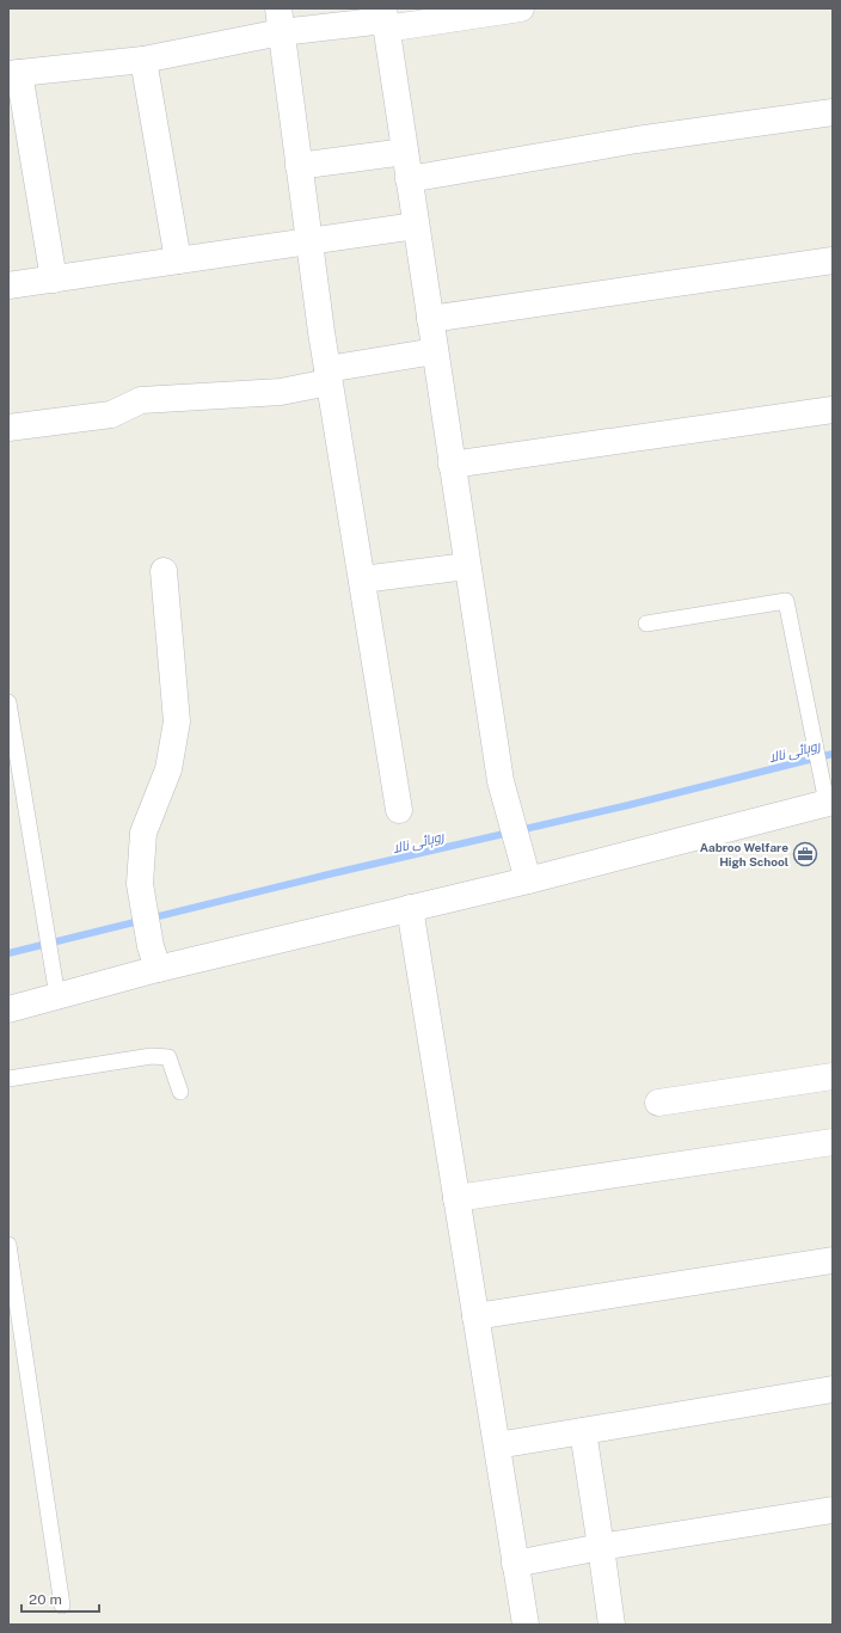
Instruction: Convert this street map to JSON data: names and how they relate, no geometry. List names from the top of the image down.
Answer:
{
  "water": ["روہائی نالا"],
  "places": {
    "office": ["Aabroo Welfare High School"]
  },
  "scale_bar": "20 m"
}
